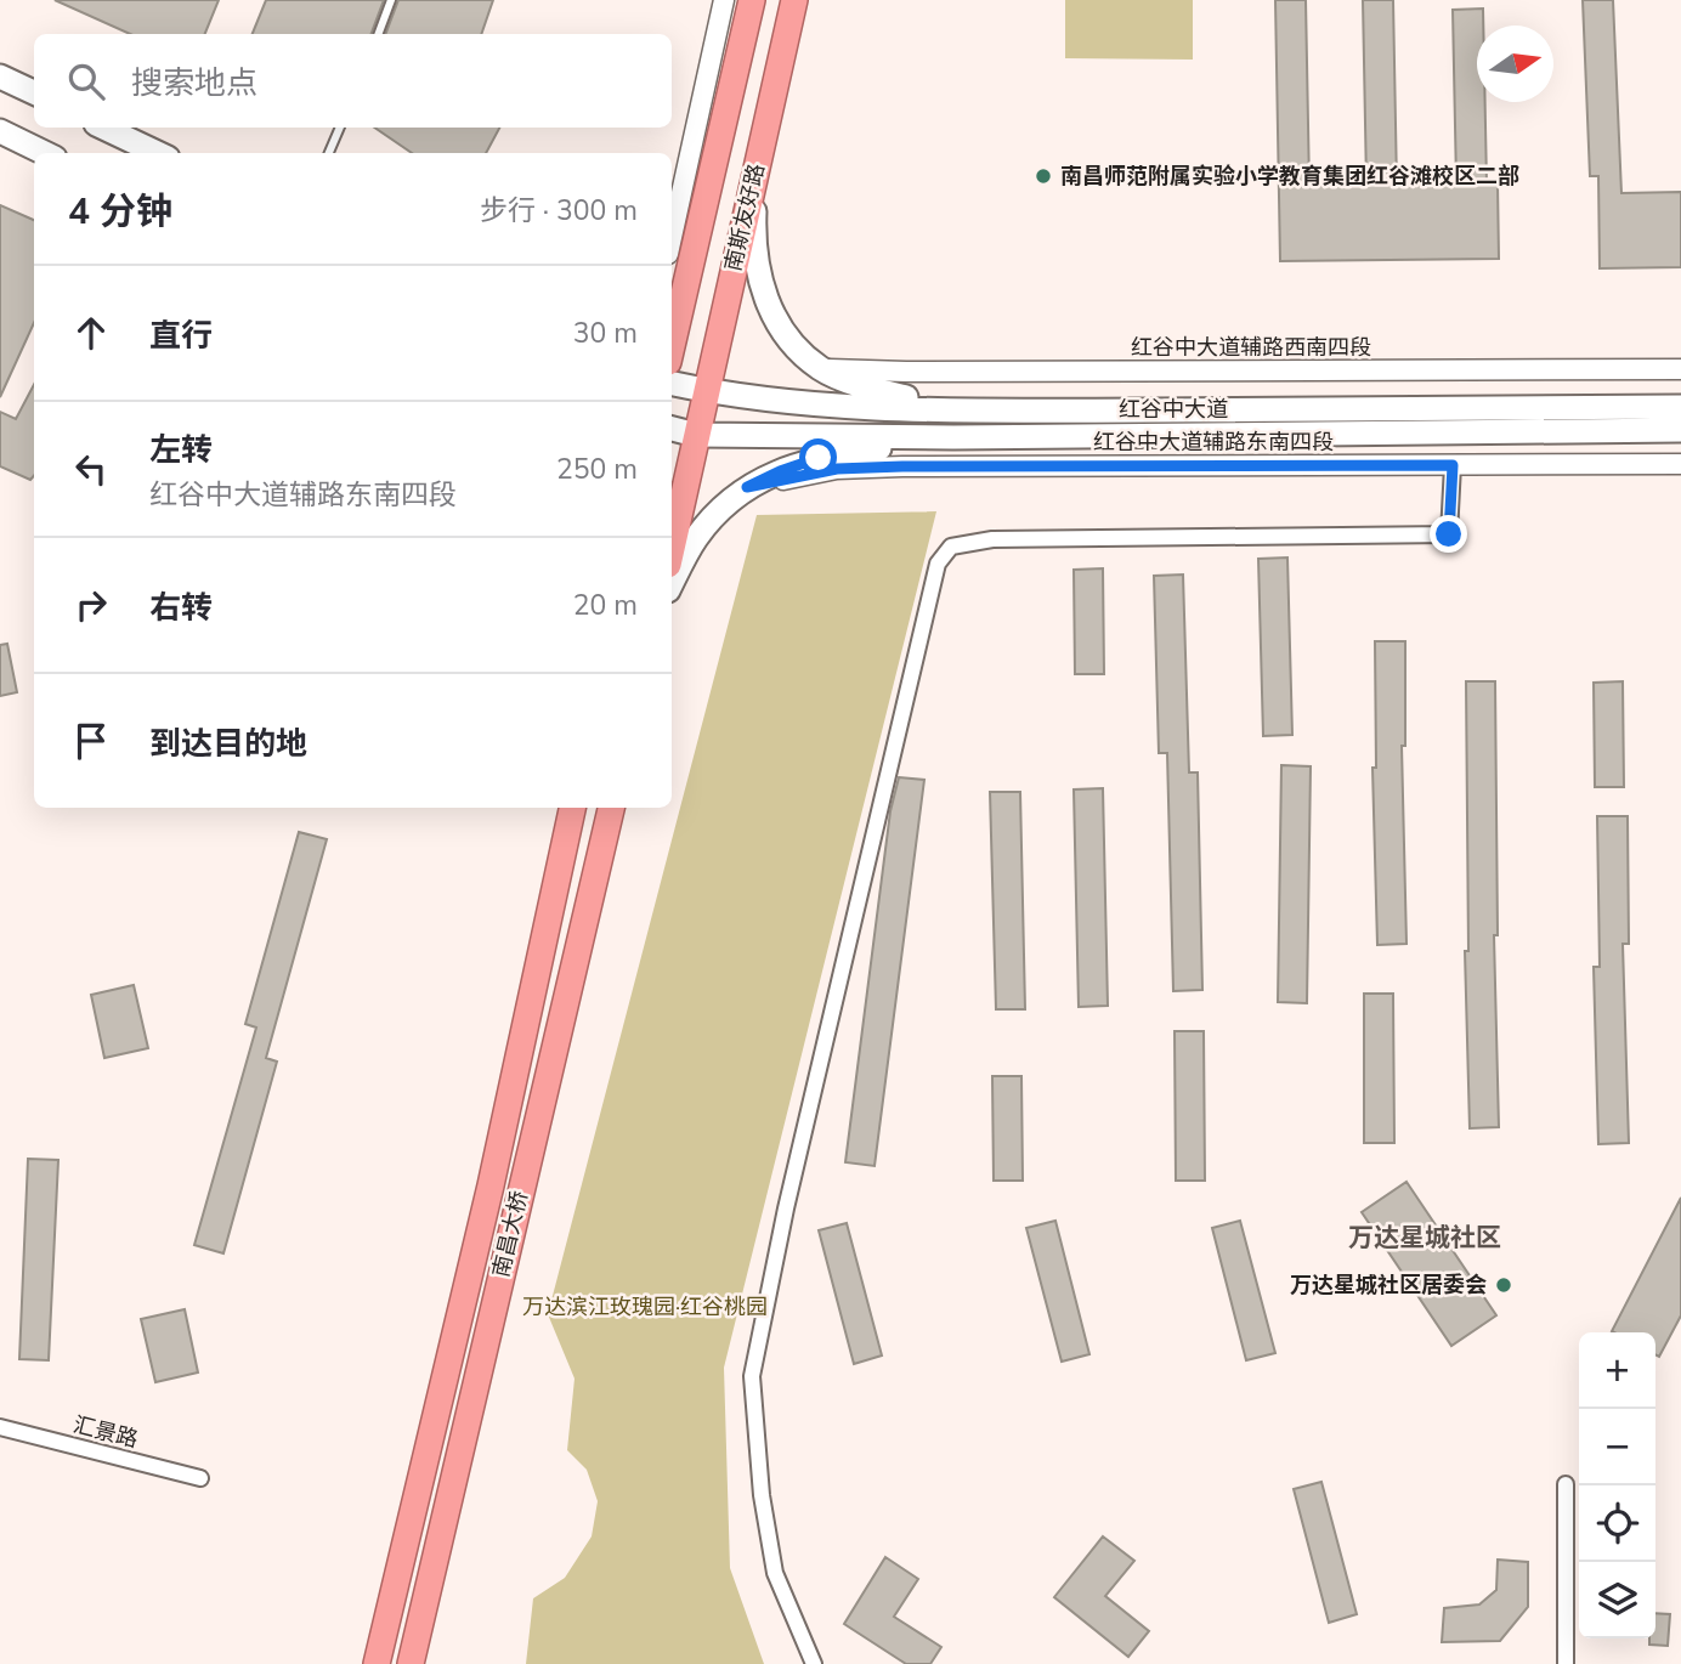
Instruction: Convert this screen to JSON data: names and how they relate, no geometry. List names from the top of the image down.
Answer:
{
  "streets": {
    "highway": ["南斯友好路", "南昌大桥"],
    "main road": ["红谷中大道"],
    "street": ["红谷中大道辅路西南四段", "红谷中大道辅路东南四段", "汇景路"]
  },
  "crossings": [
    ["南斯友好路", "红谷中大道"]
  ],
  "districts": ["万达星城社区"],
  "parks": ["万达滨江玫瑰园·红谷桃园"],
  "places": ["南昌师范附属实验小学教育集团红谷滩校区二部", "万达星城社区居委会"],
  "north": "right",
  "page": {
    "search": "搜索地点",
    "heading": ["4 分钟", "步行 · 300 m"],
    "list": [
      ["直行", "30 m"],
      ["左转", "红谷中大道辅路东南四段", "250 m"],
      ["右转", "20 m"],
      "到达目的地"
    ],
    "map_buttons": ["+", "−"]
  }
}
